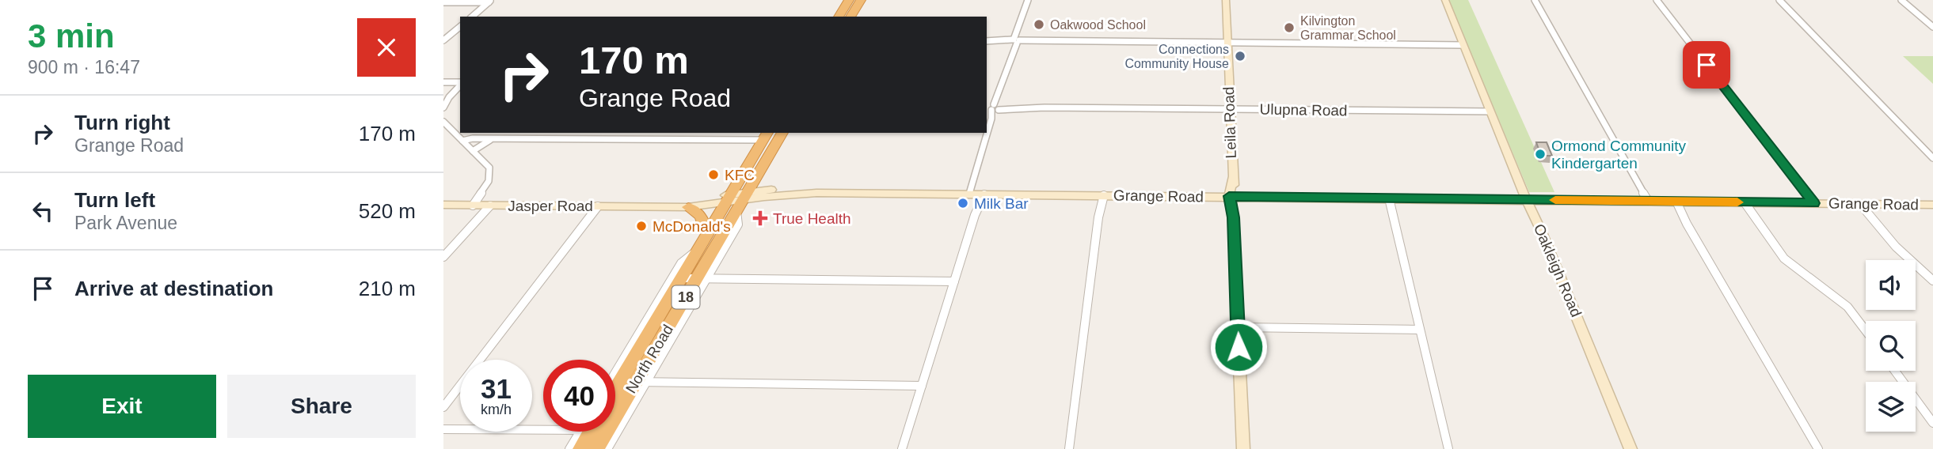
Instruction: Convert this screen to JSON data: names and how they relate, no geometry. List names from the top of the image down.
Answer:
{
  "streets": {
    "highway": ["18", "North Road"],
    "main road": [
      "Leila Road",
      "Grange Road",
      "Jasper Road",
      "Oakleigh Road"
    ],
    "street": ["Ulupna Road"]
  },
  "crossings": [
    ["Ulupna Road", "Leila Road"],
    ["Ulupna Road", "Oakleigh Road"],
    ["Leila Road", "Grange Road"],
    ["Grange Road", "Jasper Road"],
    ["Grange Road", "Oakleigh Road"],
    ["Grange Road", "North Road"],
    ["Jasper Road", "North Road"]
  ],
  "places": {
    "other": [
      "Oakwood School",
      "Kilvington Grammar School",
      "Connections Community House",
      "Ormond Community Kindergarten",
      "KFC",
      "Milk Bar",
      "McDonald's"
    ],
    "health": ["True Health"]
  },
  "page": {
    "heading": ["3 min", "900 m · 16:47"],
    "turn": ["170 m", "Grange Road"],
    "list": [
      {
        "name": "Turn right",
        "note": "Grange Road",
        "value": "170 m"
      },
      {
        "name": "Turn left",
        "note": "Park Avenue",
        "value": "520 m"
      },
      {
        "name": "Arrive at destination",
        "value": "210 m"
      }
    ],
    "speed": "31 km/h",
    "limit": "40",
    "buttons": ["Exit", "Share"]
  }
}
